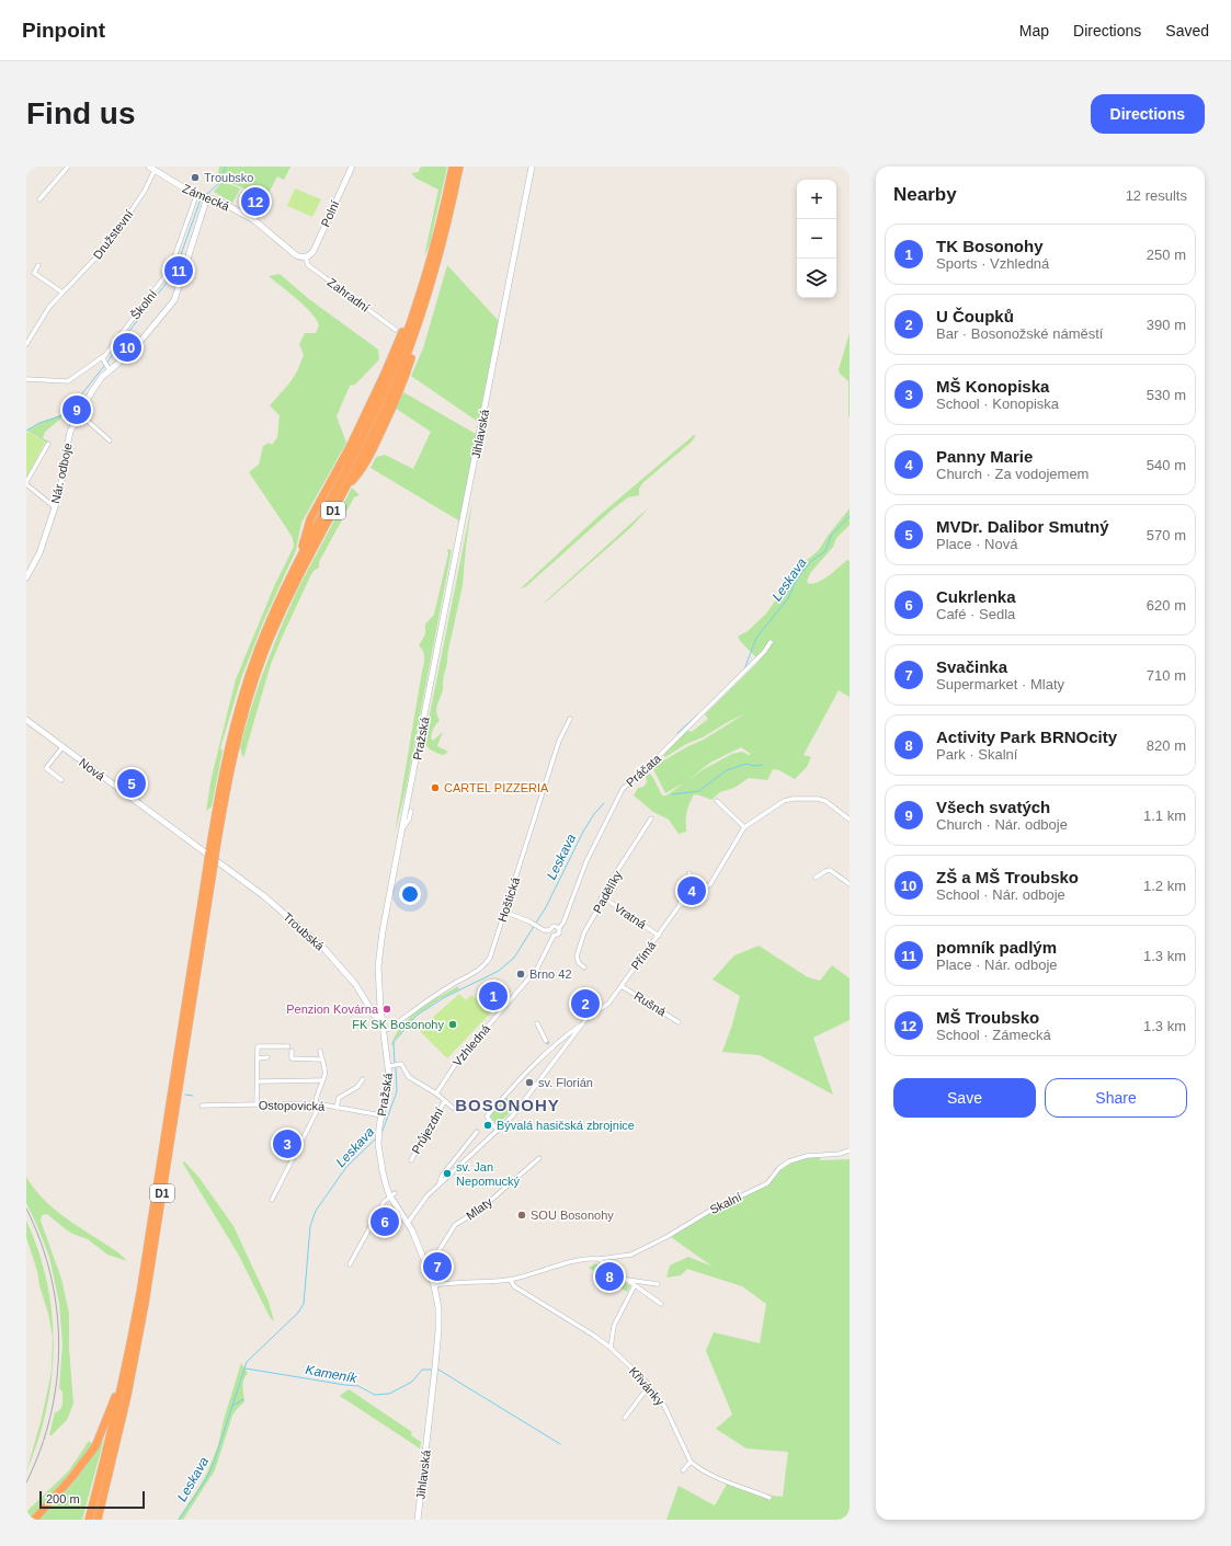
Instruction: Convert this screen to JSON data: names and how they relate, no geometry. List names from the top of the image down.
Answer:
{
  "streets": {
    "highway": ["D1"],
    "main road": [
      "Zámecká",
      "Polní",
      "Jihlavská",
      "Nár. odboje",
      "Pražská",
      "Nová",
      "Troubská"
    ],
    "street": [
      "Družstevní",
      "Zahradní",
      "Školní",
      "Práčata",
      "Padělíky",
      "Hoštická",
      "Vratná",
      "Přímá",
      "Rušná",
      "Vzhledná",
      "Ostopovická",
      "Průjezdní",
      "Skalní",
      "Mlaty",
      "Křivánky"
    ]
  },
  "crossings": [
    ["Zámecká", "Polní"],
    ["Zámecká", "Družstevní"],
    ["Zámecká", "Zahradní"],
    ["Zámecká", "Školní"],
    ["Zámecká", "Nár. odboje"],
    ["Polní", "Zahradní"],
    ["Školní", "Nár. odboje"],
    ["Jihlavská", "Pražská"],
    ["D1", "Nová"],
    ["D1", "Troubská"],
    ["Pražská", "Hoštická"],
    ["Pražská", "Troubská"],
    ["Pražská", "Ostopovická"],
    ["Pražská", "Skalní"],
    ["Pražská", "Mlaty"],
    ["Nová", "Troubská"],
    ["Práčata", "Vzhledná"],
    ["Padělíky", "Vratná"],
    ["Vratná", "Přímá"],
    ["Přímá", "Rušná"],
    ["Skalní", "Křivánky"]
  ],
  "districts": ["BOSONOHY"],
  "water": ["Leskava", "Kameník"],
  "places": [
    "Troubsko",
    "CARTEL PIZZERIA",
    "Brno 42",
    "Penzion Kovárna",
    "FK SK Bosonohy",
    "sv. Florián",
    "Bývalá hasičská zbrojnice",
    "sv. Jan Nepomucký",
    "SOU Bosonohy"
  ],
  "scale_bar": "200 m",
  "page": {
    "header": "Pinpoint",
    "nav": ["Map", "Directions", "Saved"],
    "buttons": [
      "Directions",
      ["Save", "Share"]
    ],
    "title": "Find us",
    "heading": ["Nearby", "12 results"],
    "map_buttons": ["+", "−"],
    "pins": [
      "12",
      "11",
      "10",
      "9",
      "5",
      "4",
      "1",
      "2",
      "3",
      "6",
      "7",
      "8"
    ],
    "list": [
      {
        "mark": "1",
        "name": "TK Bosonohy",
        "note": "Sports · Vzhledná",
        "value": "250 m"
      },
      {
        "mark": "2",
        "name": "U Čoupků",
        "note": "Bar · Bosonožské náměstí",
        "value": "390 m"
      },
      {
        "mark": "3",
        "name": "MŠ Konopiska",
        "note": "School · Konopiska",
        "value": "530 m"
      },
      {
        "mark": "4",
        "name": "Panny Marie",
        "note": "Church · Za vodojemem",
        "value": "540 m"
      },
      {
        "mark": "5",
        "name": "MVDr. Dalibor Smutný",
        "note": "Place · Nová",
        "value": "570 m"
      },
      {
        "mark": "6",
        "name": "Cukrlenka",
        "note": "Café · Sedla",
        "value": "620 m"
      },
      {
        "mark": "7",
        "name": "Svačinka",
        "note": "Supermarket · Mlaty",
        "value": "710 m"
      },
      {
        "mark": "8",
        "name": "Activity Park BRNOcity",
        "note": "Park · Skalní",
        "value": "820 m"
      },
      {
        "mark": "9",
        "name": "Všech svatých",
        "note": "Church · Nár. odboje",
        "value": "1.1 km"
      },
      {
        "mark": "10",
        "name": "ZŠ a MŠ Troubsko",
        "note": "School · Nár. odboje",
        "value": "1.2 km"
      },
      {
        "mark": "11",
        "name": "pomník padlým",
        "note": "Place · Nár. odboje",
        "value": "1.3 km"
      },
      {
        "mark": "12",
        "name": "MŠ Troubsko",
        "note": "School · Zámecká",
        "value": "1.3 km"
      }
    ],
    "scale": "200 m"
  }
}
